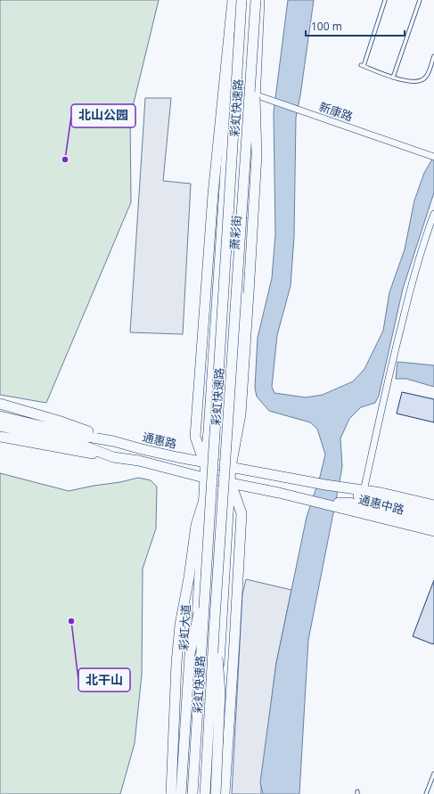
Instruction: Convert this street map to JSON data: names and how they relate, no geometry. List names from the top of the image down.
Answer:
{
  "streets": {
    "main road": [
      "彩虹快速路",
      "萧彩街",
      "通惠路",
      "通惠中路",
      "彩虹大道"
    ],
    "street": ["新康路"]
  },
  "crossings": [
    ["新康路", "萧彩街"],
    ["萧彩街", "通惠路"],
    ["萧彩街", "彩虹大道"],
    ["通惠路", "通惠中路"],
    ["通惠路", "彩虹大道"]
  ],
  "places": ["北山公园", "北干山"],
  "scale_bar": "100 m"
}
